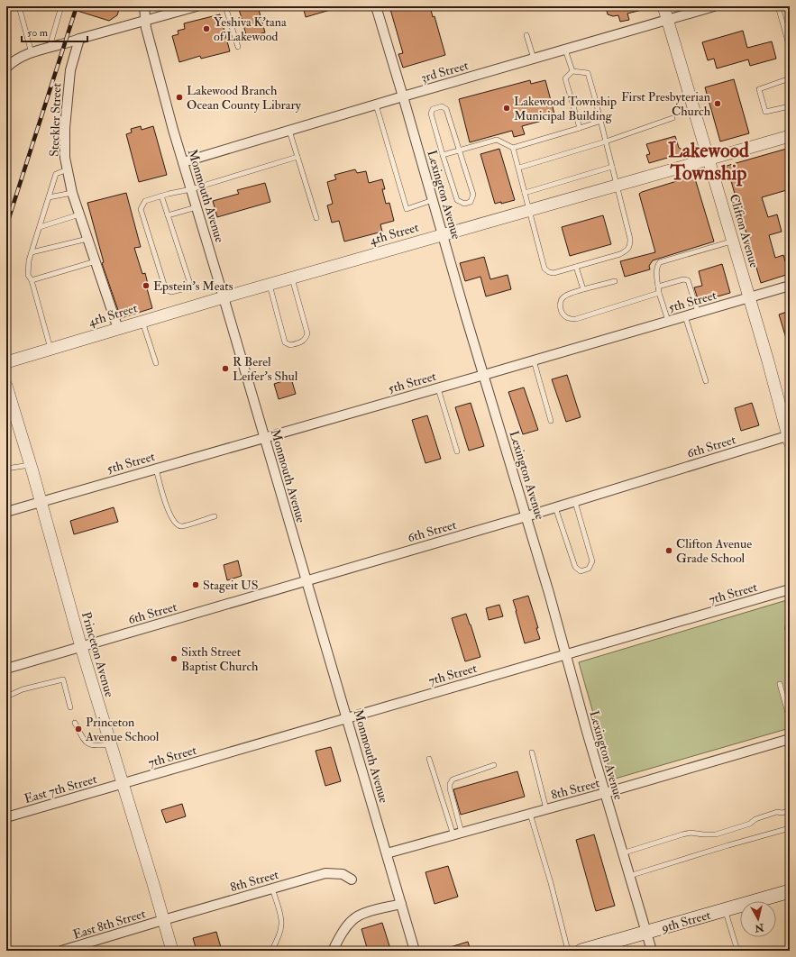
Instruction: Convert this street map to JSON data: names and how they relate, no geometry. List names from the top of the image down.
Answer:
{
  "streets": {
    "main road": ["9th Street"],
    "street": [
      "3rd Street",
      "Steckler Street",
      "Lexington Avenue",
      "Monmouth Avenue",
      "Clifton Avenue",
      "4th Street",
      "5th Street",
      "6th Street",
      "7th Street",
      "Princeton Avenue",
      "East 7th Street",
      "8th Street",
      "East 8th Street"
    ]
  },
  "crossings": [
    ["3rd Street", "Lexington Avenue"],
    ["3rd Street", "Monmouth Avenue"],
    ["3rd Street", "Clifton Avenue"],
    ["Steckler Street", "4th Street"],
    ["Lexington Avenue", "4th Street"],
    ["Lexington Avenue", "5th Street"],
    ["Lexington Avenue", "6th Street"],
    ["Lexington Avenue", "7th Street"],
    ["Lexington Avenue", "8th Street"],
    ["Lexington Avenue", "9th Street"],
    ["Monmouth Avenue", "4th Street"],
    ["Monmouth Avenue", "5th Street"],
    ["Monmouth Avenue", "6th Street"],
    ["Monmouth Avenue", "7th Street"],
    ["Monmouth Avenue", "8th Street"],
    ["Clifton Avenue", "4th Street"],
    ["Clifton Avenue", "5th Street"],
    ["Clifton Avenue", "6th Street"],
    ["5th Street", "Princeton Avenue"],
    ["6th Street", "Princeton Avenue"],
    ["7th Street", "Princeton Avenue"],
    ["7th Street", "East 7th Street"],
    ["Princeton Avenue", "East 7th Street"],
    ["Princeton Avenue", "8th Street"],
    ["Princeton Avenue", "East 8th Street"],
    ["8th Street", "East 8th Street"]
  ],
  "districts": ["Lakewood Township"],
  "places": [
    "Yeshiva K'tana of Lakewood",
    "Lakewood Branch Ocean County Library",
    "First Presbyterian Church",
    "Lakewood Township Municipal Building",
    "Epstein's Meats",
    "R Berel Leifer's Shul",
    "Clifton Avenue Grade School",
    "Stageit US",
    "Sixth Street Baptist Church",
    "Princeton Avenue School"
  ],
  "scale_bar": "50 m",
  "north": "bottom"
}
